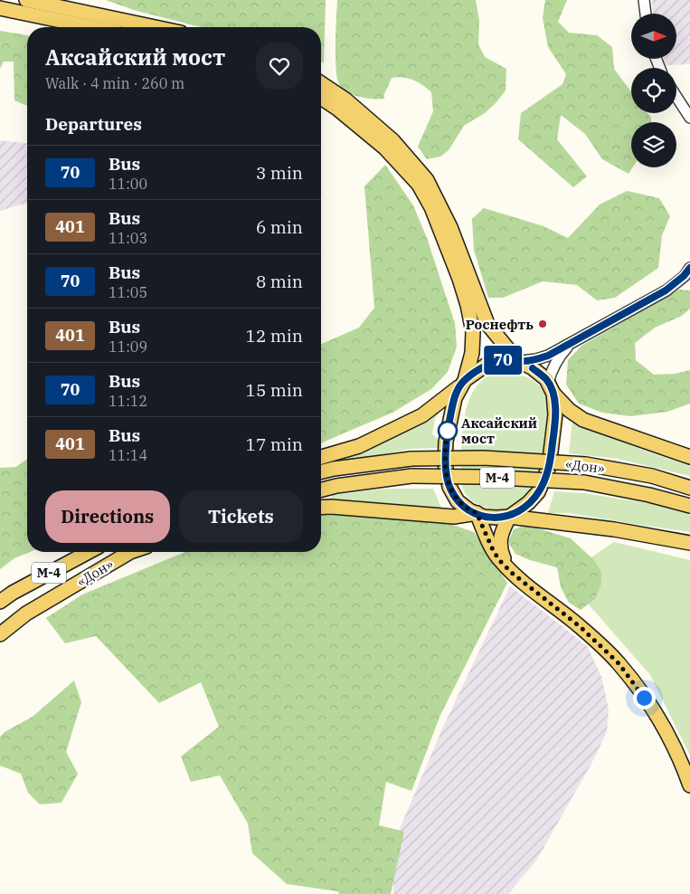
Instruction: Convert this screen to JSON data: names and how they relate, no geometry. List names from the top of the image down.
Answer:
{
  "streets": {
    "main road": ["«Дон»", "М-4"]
  },
  "places": ["Роснефть", "Аксайский мост"],
  "lines": ["bus line 70"],
  "north": "right",
  "page": {
    "on_map": "70",
    "heading": [
      ["Аксайский мост", "Walk · 4 min · 260 m"],
      "Departures"
    ],
    "list": [
      {
        "mark": "70",
        "name": "Bus",
        "note": "11:00",
        "value": "3 min"
      },
      {
        "mark": "401",
        "name": "Bus",
        "note": "11:03",
        "value": "6 min"
      },
      {
        "mark": "70",
        "name": "Bus",
        "note": "11:05",
        "value": "8 min"
      },
      {
        "mark": "401",
        "name": "Bus",
        "note": "11:09",
        "value": "12 min"
      },
      {
        "mark": "70",
        "name": "Bus",
        "note": "11:12",
        "value": "15 min"
      },
      {
        "mark": "401",
        "name": "Bus",
        "note": "11:14",
        "value": "17 min"
      }
    ],
    "buttons": ["Directions", "Tickets"]
  }
}
